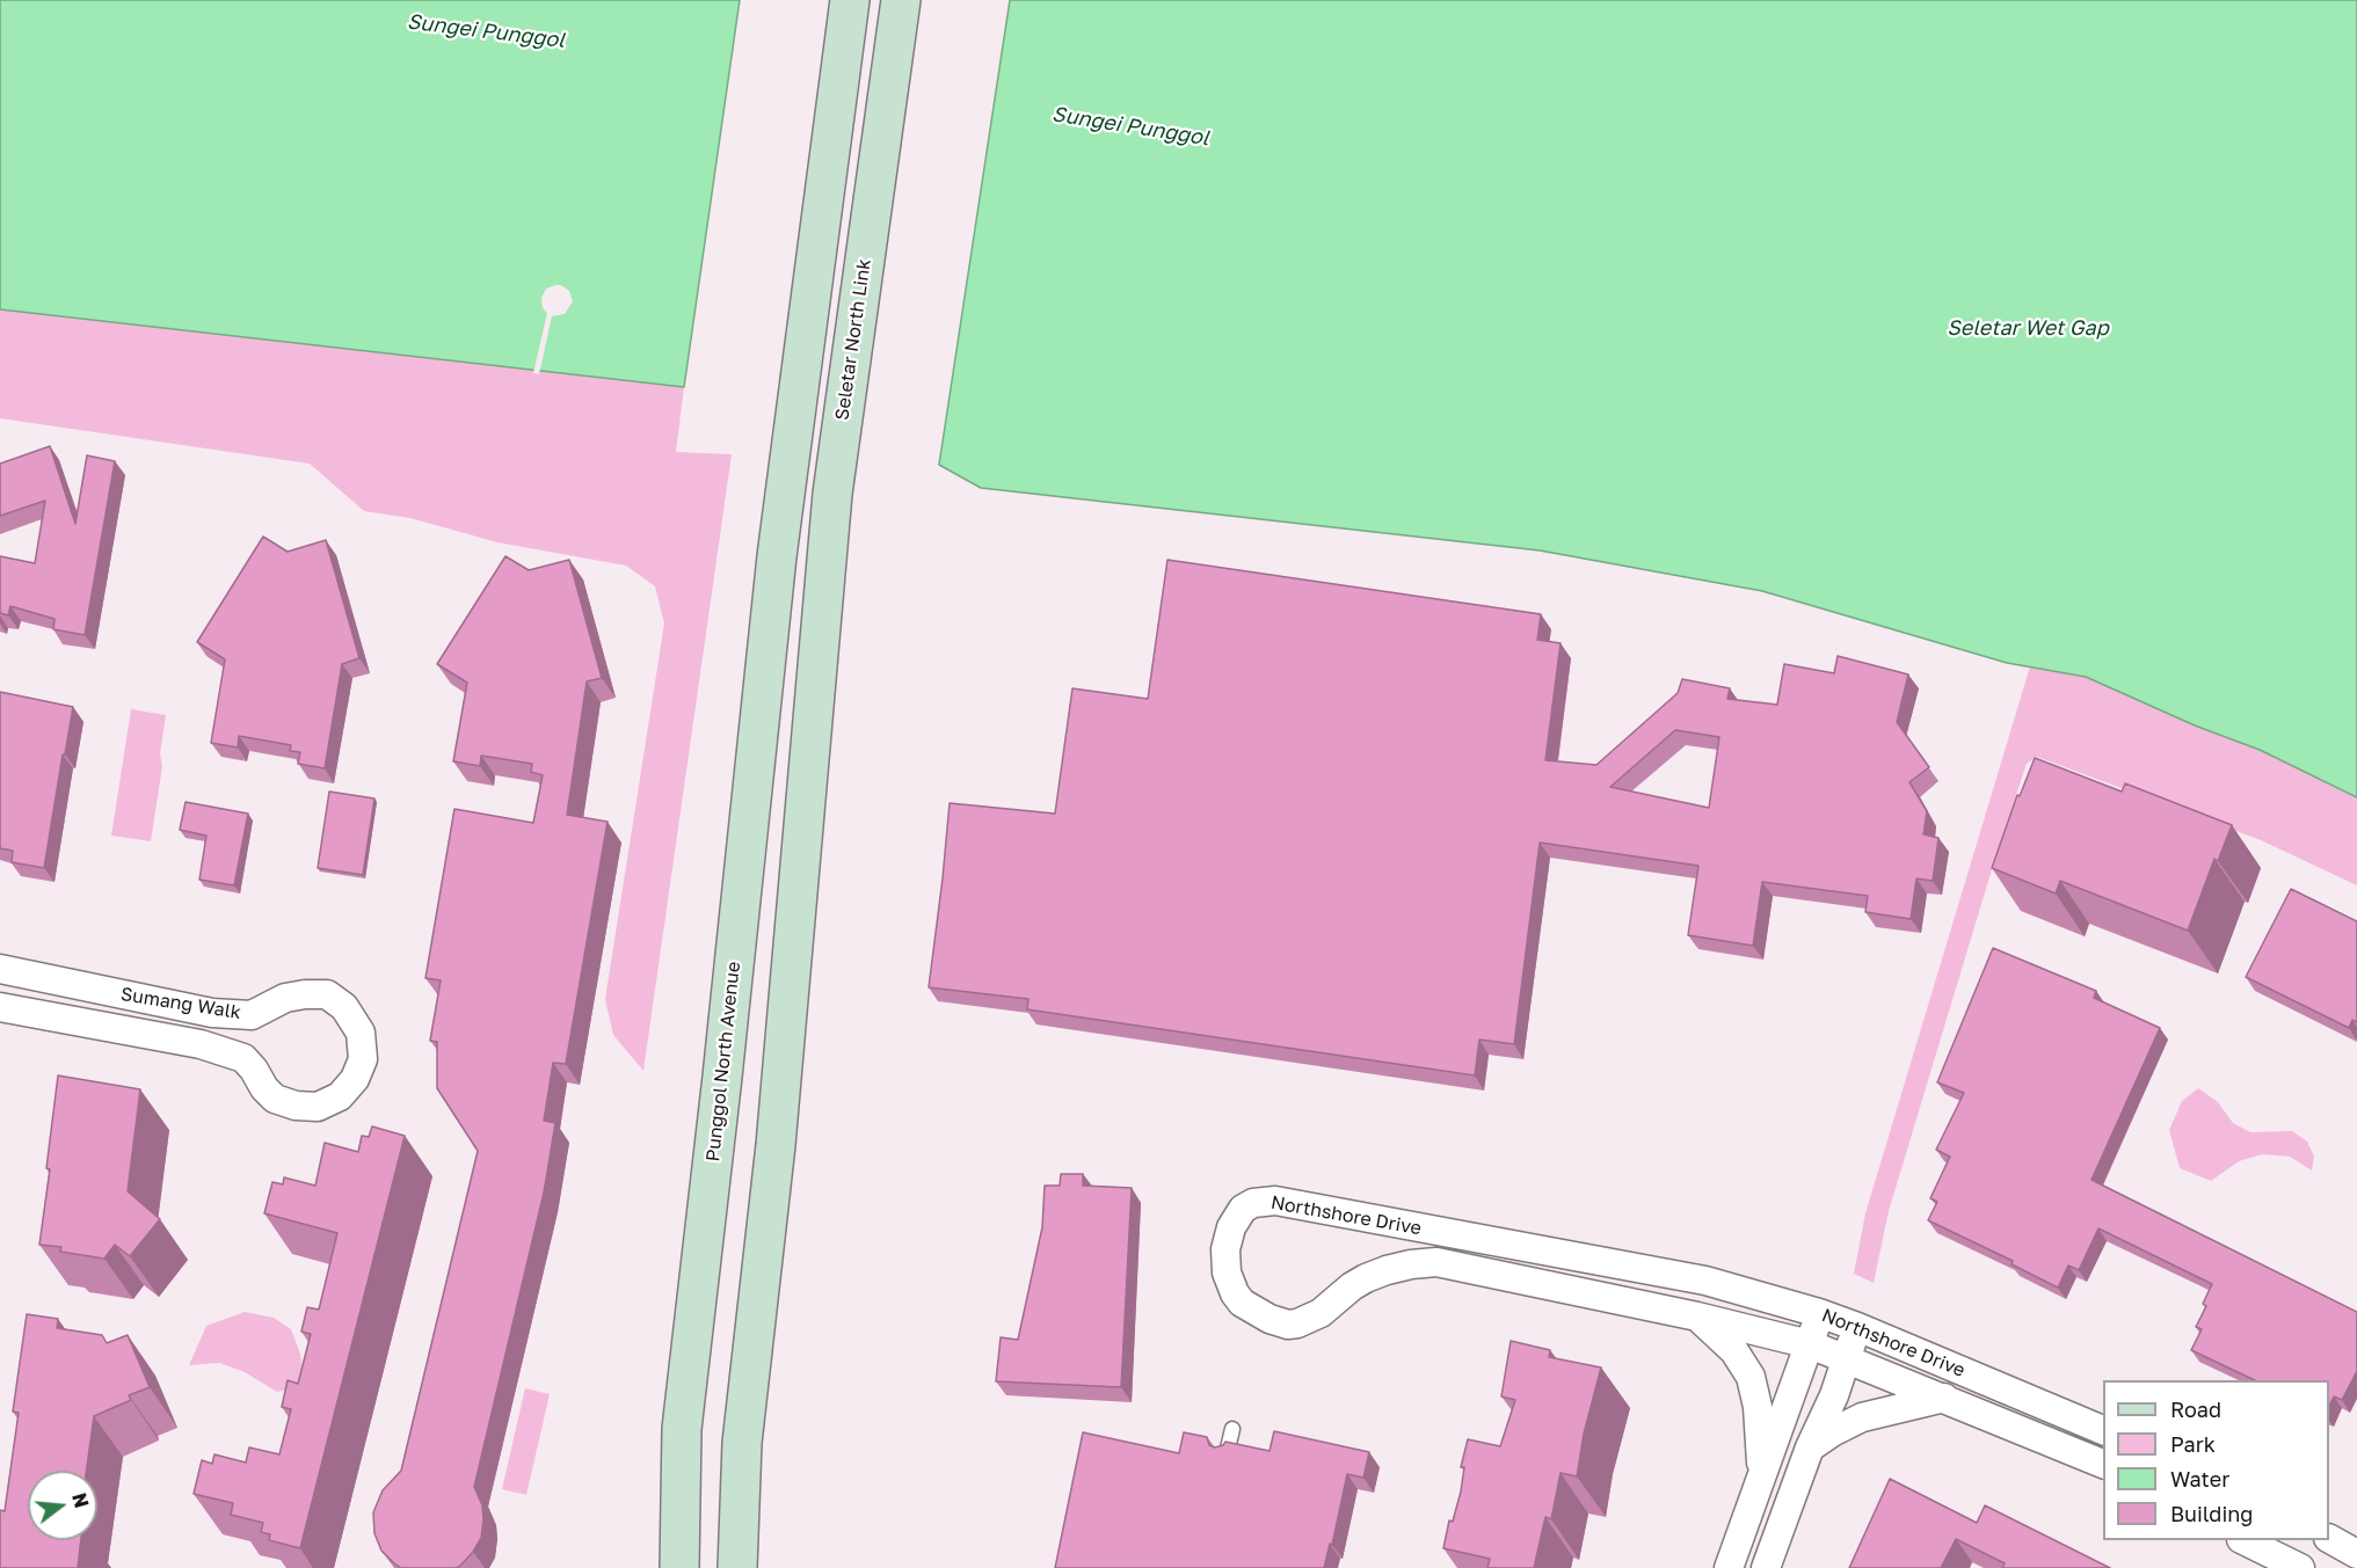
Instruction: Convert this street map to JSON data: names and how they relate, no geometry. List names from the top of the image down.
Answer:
{
  "streets": {
    "main road": ["Seletar North Link", "Punggol North Avenue"],
    "street": ["Sumang Walk", "Northshore Drive"]
  },
  "water": ["Sungei Punggol", "Seletar Wet Gap"],
  "legend": [
    "Road",
    "Park",
    "Water",
    "Building"
  ],
  "north": "right"
}
